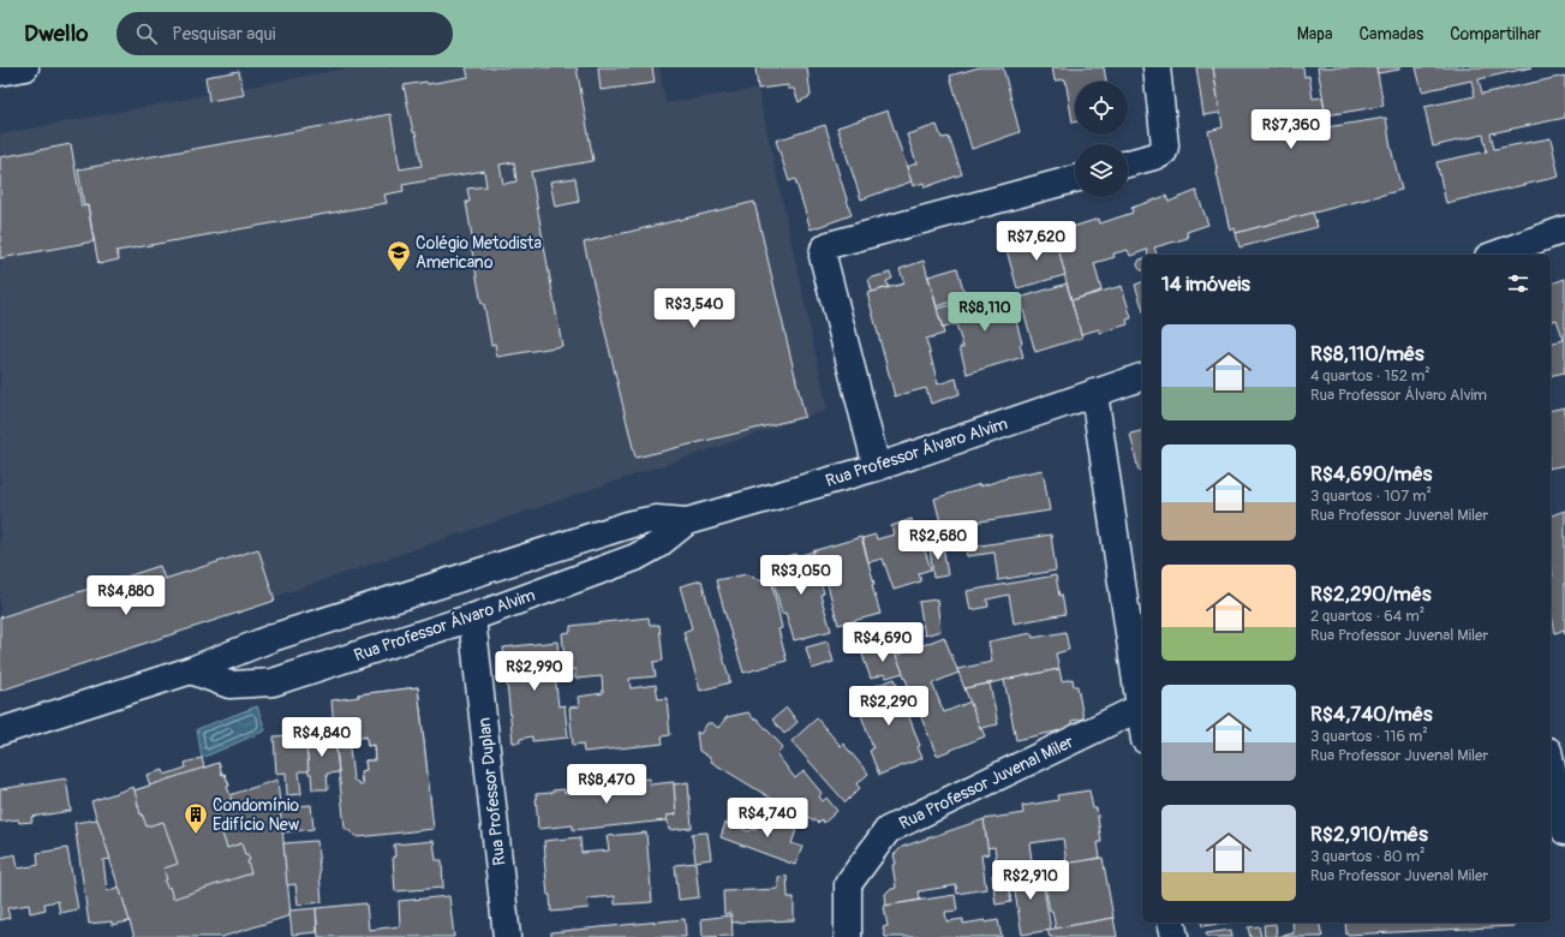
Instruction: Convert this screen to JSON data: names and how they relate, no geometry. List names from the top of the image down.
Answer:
{
  "streets": {
    "street": ["Rua Professor Álvaro Alvim", "Rua Professor Juvenal Miler", "Rua Professor Duplan"]
  },
  "crossings": [
    ["Rua Professor Álvaro Alvim", "Rua Professor Duplan"]
  ],
  "places": {
    "school or university": ["Colégio Metodista Americano"],
    "building": ["Condomínio Edifício New"]
  },
  "page": {
    "header": "Dwello",
    "search": "Pesquisar aqui",
    "nav": ["Mapa", "Camadas", "Compartilhar"],
    "price": [
      "R$7,360",
      "R$7,620",
      "R$3,540",
      "R$8,110",
      "R$2,680",
      "R$3,050",
      "R$4,880",
      "R$4,690",
      "R$2,990",
      "R$2,290",
      "R$4,840",
      "R$8,470",
      "R$4,740",
      "R$2,910"
    ],
    "heading": "14 imóveis",
    "list": [
      {
        "name": "R$8,110/mês",
        "note": "4 quartos · 152 m² · Rua Professor Álvaro Alvim"
      },
      {
        "name": "R$4,690/mês",
        "note": "3 quartos · 107 m² · Rua Professor Juvenal Miler"
      },
      {
        "name": "R$2,290/mês",
        "note": "2 quartos · 64 m² · Rua Professor Juvenal Miler"
      },
      {
        "name": "R$4,740/mês",
        "note": "3 quartos · 116 m² · Rua Professor Juvenal Miler"
      },
      {
        "name": "R$2,910/mês",
        "note": "3 quartos · 80 m² · Rua Professor Juvenal Miler"
      }
    ]
  }
}
